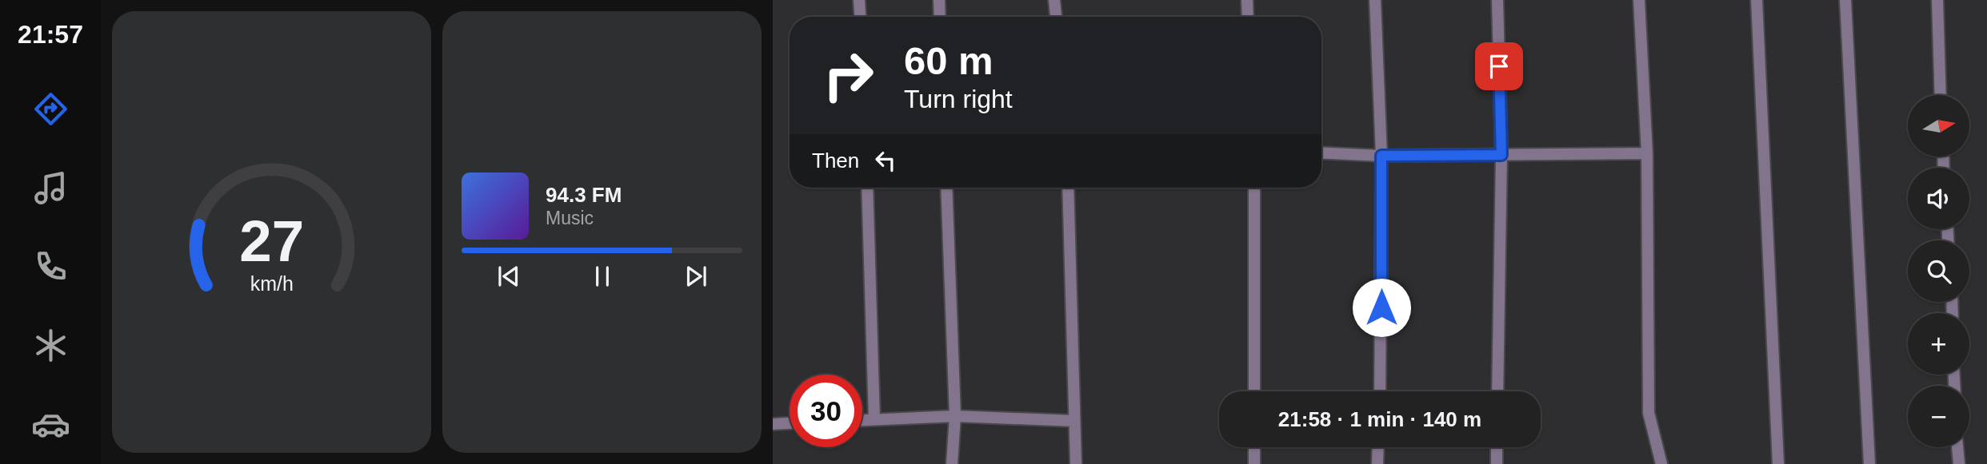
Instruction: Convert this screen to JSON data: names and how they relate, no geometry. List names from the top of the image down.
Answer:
{
  "north": "right",
  "page": {
    "tabs": "21:57",
    "turn": ["60 m", "Turn right"],
    "map_buttons": ["+", "−"],
    "then": "Then",
    "song": ["94.3 FM", "Music"],
    "limit": "30",
    "trip": "21:58 · 1 min · 140 m",
    "gauge": ["27", "km/h"]
  }
}
